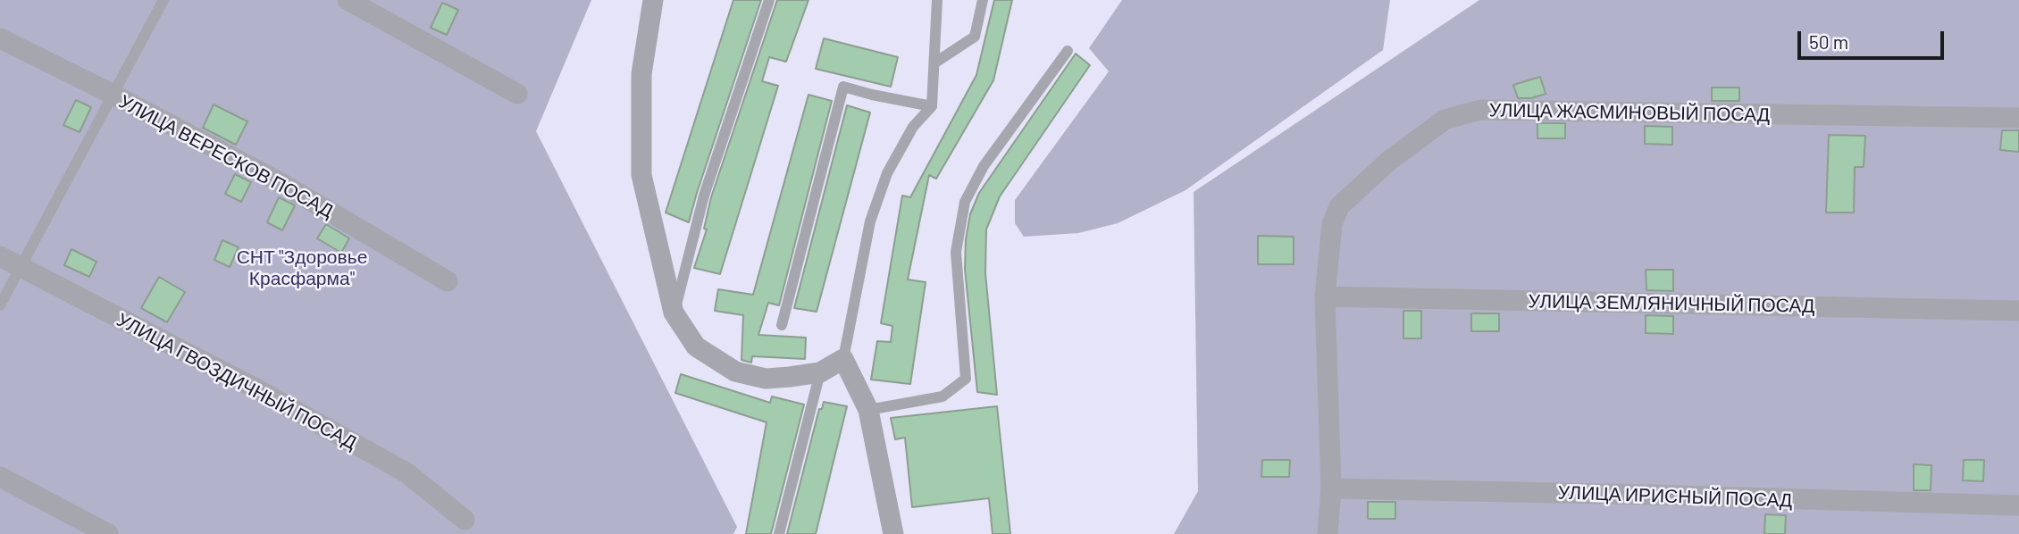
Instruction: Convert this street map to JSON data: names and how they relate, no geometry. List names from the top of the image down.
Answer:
{
  "streets": {
    "street": [
      "УЛИЦА ЖАСМИНОВЫЙ ПОСАД",
      "УЛИЦА ВЕРЕСКОВ ПОСАД",
      "УЛИЦА ЗЕМЛЯНИЧНЫЙ ПОСАД",
      "УЛИЦА ГВОЗДИЧНЫЙ ПОСАД",
      "УЛИЦА ИРИСНЫЙ ПОСАД"
    ]
  },
  "crossings": [
    ["УЛИЦА ЖАСМИНОВЫЙ ПОСАД", "УЛИЦА ЗЕМЛЯНИЧНЫЙ ПОСАД"],
    ["УЛИЦА ЖАСМИНОВЫЙ ПОСАД", "УЛИЦА ИРИСНЫЙ ПОСАД"]
  ],
  "parks": ["СНТ \"Здоровье Красфарма\""],
  "scale_bar": "50 m"
}
